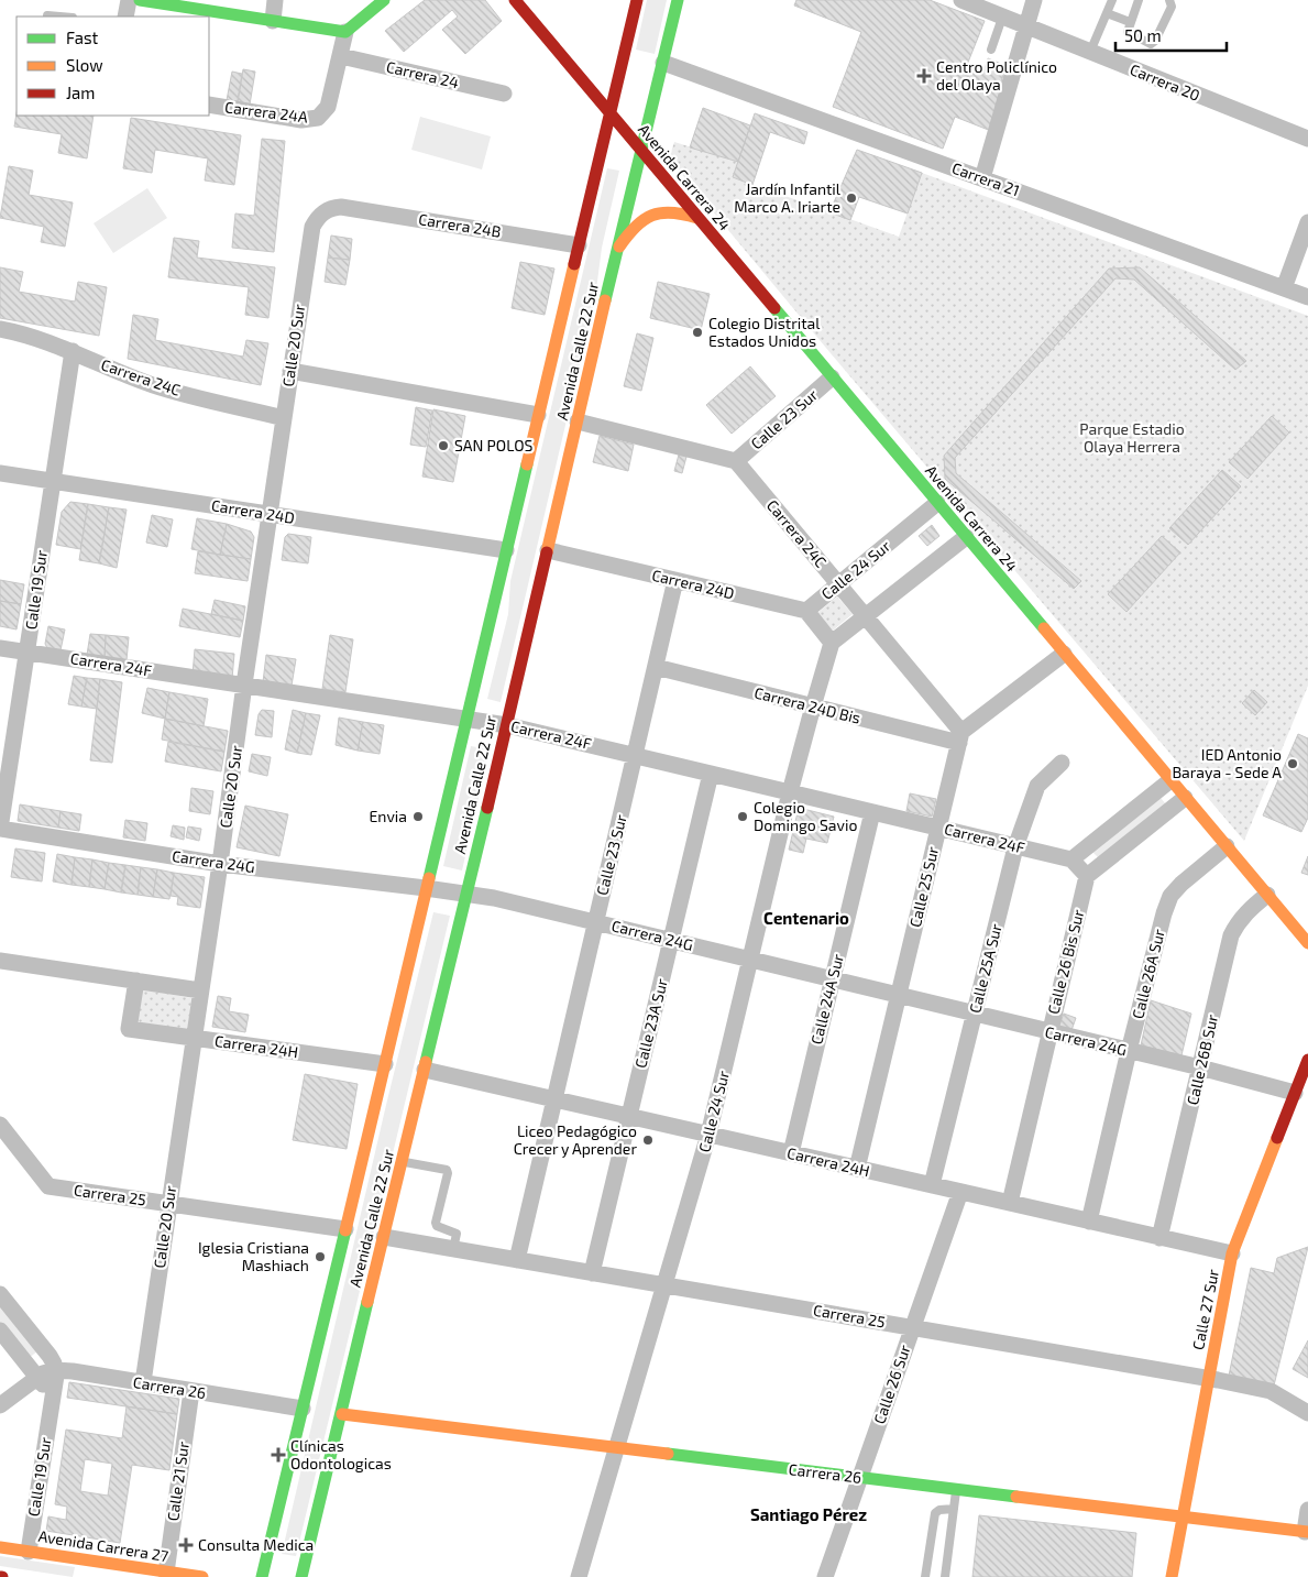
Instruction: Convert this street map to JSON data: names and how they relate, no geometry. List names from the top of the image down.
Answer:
{
  "streets": {
    "main road": [
      "Avenida Carrera 24",
      "Avenida Calle 22 Sur",
      "Calle 27 Sur",
      "Carrera 26",
      "Avenida Carrera 27"
    ],
    "street": [
      "Carrera 24",
      "Carrera 20",
      "Carrera 24A",
      "Carrera 21",
      "Carrera 24B",
      "Calle 20 Sur",
      "Carrera 24C",
      "Calle 23 Sur",
      "Carrera 24D",
      "Calle 24 Sur",
      "Calle 19 Sur",
      "Carrera 24F",
      "Carrera 24D Bis",
      "Carrera 24G",
      "Calle 25 Sur",
      "Calle 26 Bis Sur",
      "Calle 25A Sur",
      "Calle 26A Sur",
      "Calle 24A Sur",
      "Calle 23A Sur",
      "Carrera 24H",
      "Calle 26B Sur",
      "Carrera 25",
      "Calle 26 Sur",
      "Calle 21 Sur"
    ]
  },
  "crossings": [
    ["Carrera 24", "Carrera 24A"],
    ["Avenida Carrera 24", "Avenida Calle 22 Sur"],
    ["Avenida Carrera 24", "Calle 23 Sur"],
    ["Avenida Carrera 24", "Calle 24 Sur"],
    ["Avenida Carrera 24", "Calle 26A Sur"],
    ["Avenida Carrera 24", "Calle 26B Sur"],
    ["Carrera 21", "Avenida Calle 22 Sur"],
    ["Carrera 24B", "Calle 20 Sur"],
    ["Carrera 24B", "Avenida Calle 22 Sur"],
    ["Calle 20 Sur", "Carrera 24C"],
    ["Calle 20 Sur", "Carrera 24D"],
    ["Calle 20 Sur", "Carrera 24F"],
    ["Calle 20 Sur", "Carrera 24G"],
    ["Calle 20 Sur", "Carrera 24H"],
    ["Calle 20 Sur", "Carrera 25"],
    ["Calle 20 Sur", "Carrera 26"],
    ["Avenida Calle 22 Sur", "Carrera 24D"],
    ["Avenida Calle 22 Sur", "Carrera 24F"],
    ["Avenida Calle 22 Sur", "Carrera 24G"],
    ["Avenida Calle 22 Sur", "Carrera 24H"],
    ["Avenida Calle 22 Sur", "Carrera 25"],
    ["Avenida Calle 22 Sur", "Carrera 26"],
    ["Carrera 24C", "Calle 23 Sur"],
    ["Carrera 24C", "Calle 24 Sur"],
    ["Carrera 24C", "Calle 19 Sur"],
    ["Carrera 24C", "Carrera 24D Bis"],
    ["Carrera 24C", "Calle 25 Sur"],
    ["Calle 23 Sur", "Carrera 24D"],
    ["Calle 23 Sur", "Carrera 24F"],
    ["Calle 23 Sur", "Carrera 24D Bis"],
    ["Calle 23 Sur", "Carrera 24G"],
    ["Calle 23 Sur", "Carrera 24H"],
    ["Calle 23 Sur", "Carrera 25"],
    ["Carrera 24D", "Calle 24 Sur"],
    ["Carrera 24D", "Calle 19 Sur"],
    ["Calle 24 Sur", "Carrera 24F"],
    ["Calle 24 Sur", "Carrera 24D Bis"],
    ["Calle 24 Sur", "Carrera 24G"],
    ["Calle 24 Sur", "Carrera 24H"],
    ["Calle 24 Sur", "Carrera 25"],
    ["Calle 24 Sur", "Carrera 26"],
    ["Calle 19 Sur", "Carrera 24F"],
    ["Calle 19 Sur", "Carrera 24G"],
    ["Calle 19 Sur", "Carrera 26"],
    ["Calle 19 Sur", "Avenida Carrera 27"],
    ["Carrera 24F", "Calle 25 Sur"],
    ["Carrera 24F", "Calle 25A Sur"],
    ["Carrera 24F", "Calle 24A Sur"],
    ["Carrera 24F", "Calle 23A Sur"],
    ["Carrera 24D Bis", "Calle 25 Sur"],
    ["Carrera 24G", "Calle 25 Sur"],
    ["Carrera 24G", "Calle 26 Bis Sur"],
    ["Carrera 24G", "Calle 25A Sur"],
    ["Carrera 24G", "Calle 26A Sur"],
    ["Carrera 24G", "Calle 24A Sur"],
    ["Carrera 24G", "Calle 23A Sur"],
    ["Carrera 24G", "Calle 26B Sur"],
    ["Carrera 24G", "Calle 27 Sur"],
    ["Calle 25 Sur", "Carrera 24H"],
    ["Calle 26 Bis Sur", "Carrera 24H"],
    ["Calle 25A Sur", "Carrera 24H"],
    ["Calle 26A Sur", "Carrera 24H"],
    ["Calle 24A Sur", "Carrera 24H"],
    ["Calle 23A Sur", "Carrera 24H"],
    ["Calle 23A Sur", "Carrera 25"],
    ["Carrera 24H", "Calle 26B Sur"],
    ["Carrera 24H", "Calle 27 Sur"],
    ["Carrera 24H", "Calle 26 Sur"],
    ["Carrera 25", "Calle 27 Sur"],
    ["Carrera 25", "Calle 26 Sur"],
    ["Calle 27 Sur", "Carrera 26"],
    ["Calle 26 Sur", "Carrera 26"],
    ["Carrera 26", "Calle 21 Sur"],
    ["Calle 21 Sur", "Avenida Carrera 27"]
  ],
  "districts": ["Centenario", "Santiago Pérez"],
  "parks": ["Parque Estadio Olaya Herrera"],
  "places": {
    "health": ["Centro Policlínico del Olaya", "Clínicas Odontologicas", "Consulta Medica"],
    "other": [
      "Jardín Infantil Marco A. Iriarte",
      "Colegio Distrital Estados Unidos",
      "SAN POLOS",
      "IED Antonio Baraya - Sede A",
      "Envia",
      "Colegio Domingo Savio",
      "Liceo Pedagógico Crecer y Aprender",
      "Iglesia Cristiana Mashiach"
    ]
  },
  "legend": ["Fast", "Slow", "Jam"],
  "scale_bar": "50 m"
}
